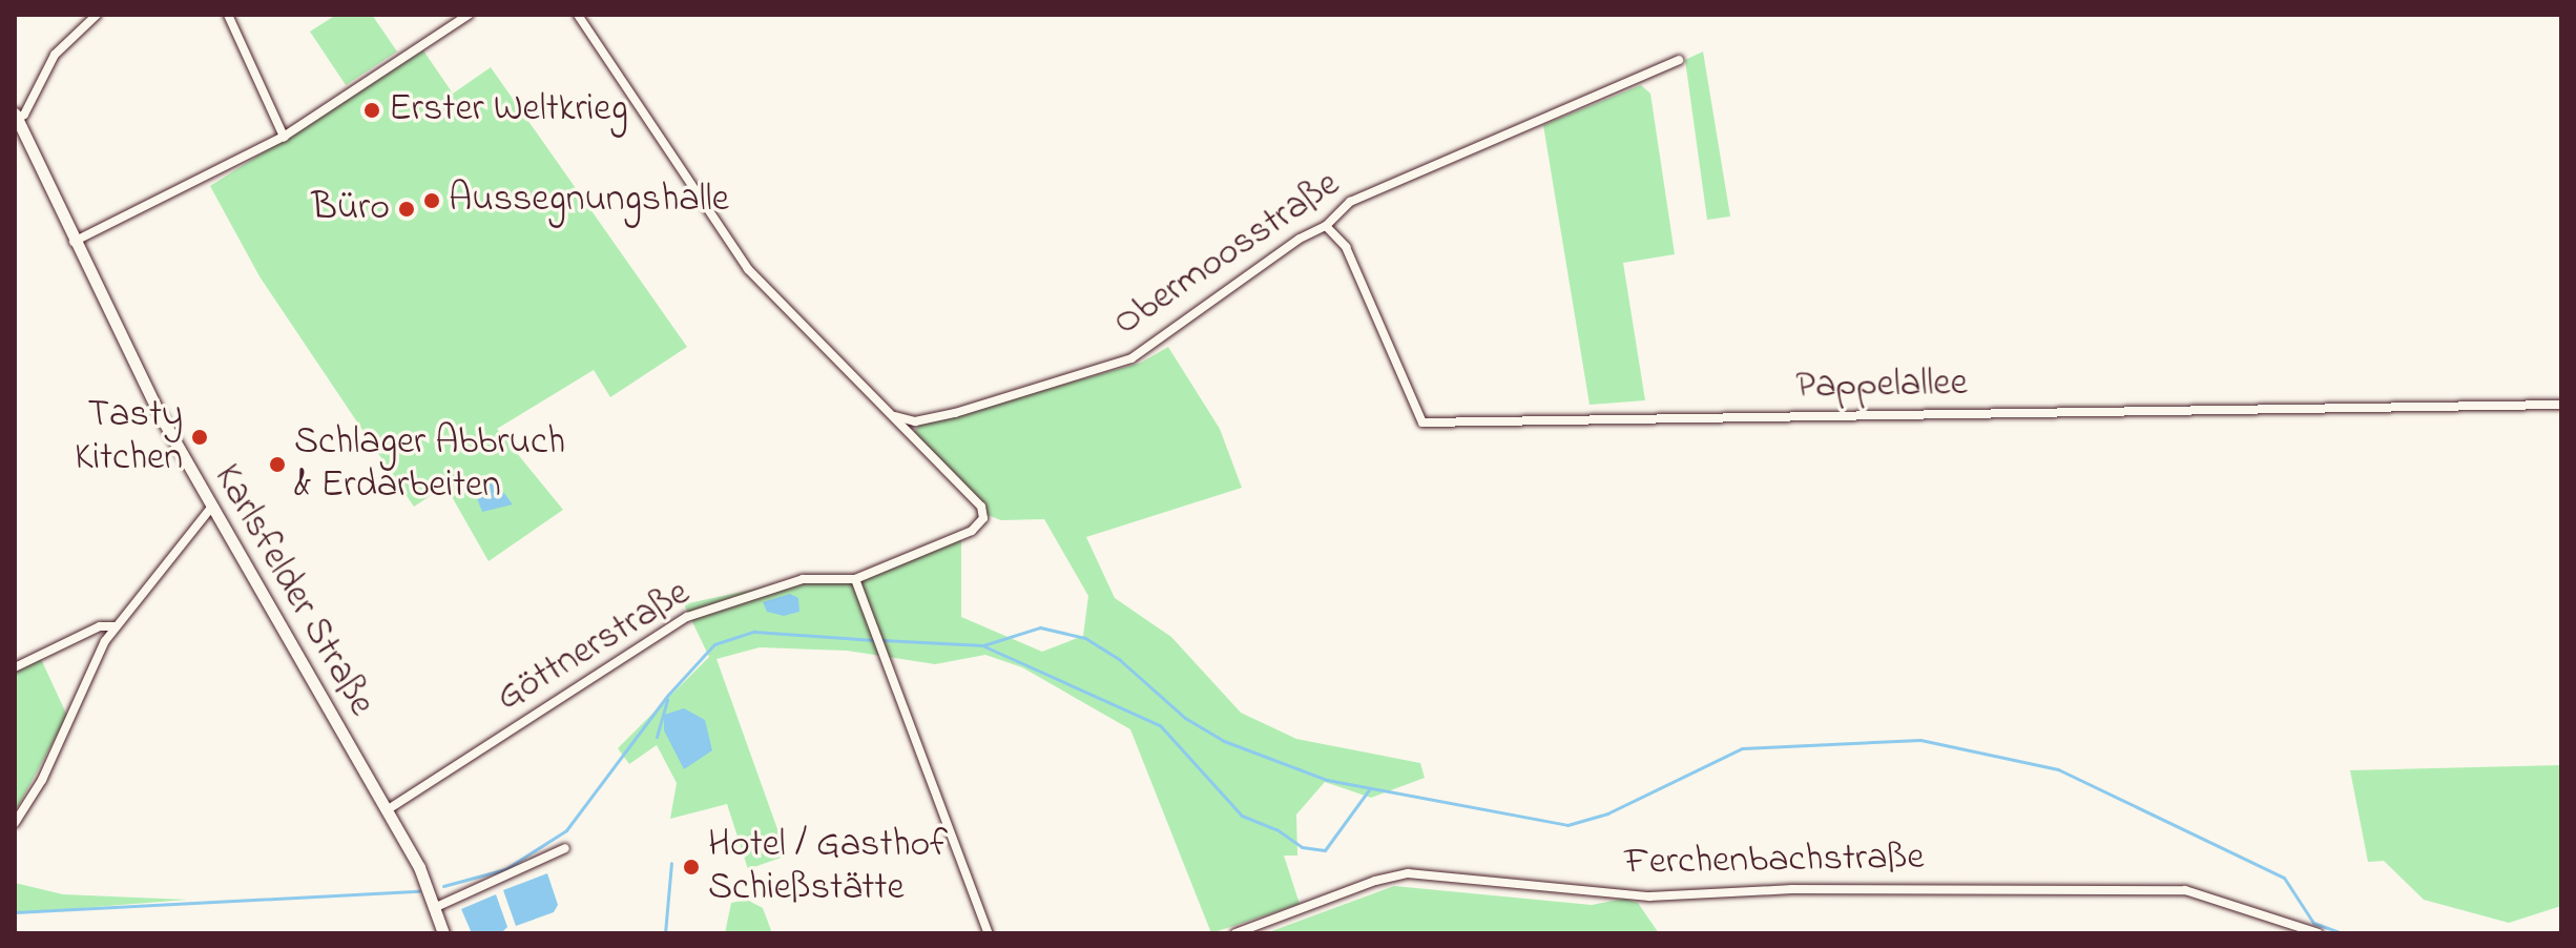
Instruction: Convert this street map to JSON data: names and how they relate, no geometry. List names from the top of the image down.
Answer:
{
  "streets": {
    "street": [
      "Obermoosstraße",
      "Pappelallee",
      "Karlsfelder Straße",
      "Göttnerstraße",
      "Ferchenbachstraße"
    ]
  },
  "crossings": [
    ["Obermoosstraße", "Pappelallee"],
    ["Obermoosstraße", "Göttnerstraße"],
    ["Karlsfelder Straße", "Göttnerstraße"]
  ],
  "places": [
    "Erster Weltkrieg",
    "Aussegnungshalle",
    "Büro",
    "Tasty Kitchen",
    "Schlager Abbruch & Erdarbeiten",
    "Hotel / Gasthof Schießstätte"
  ]
}
